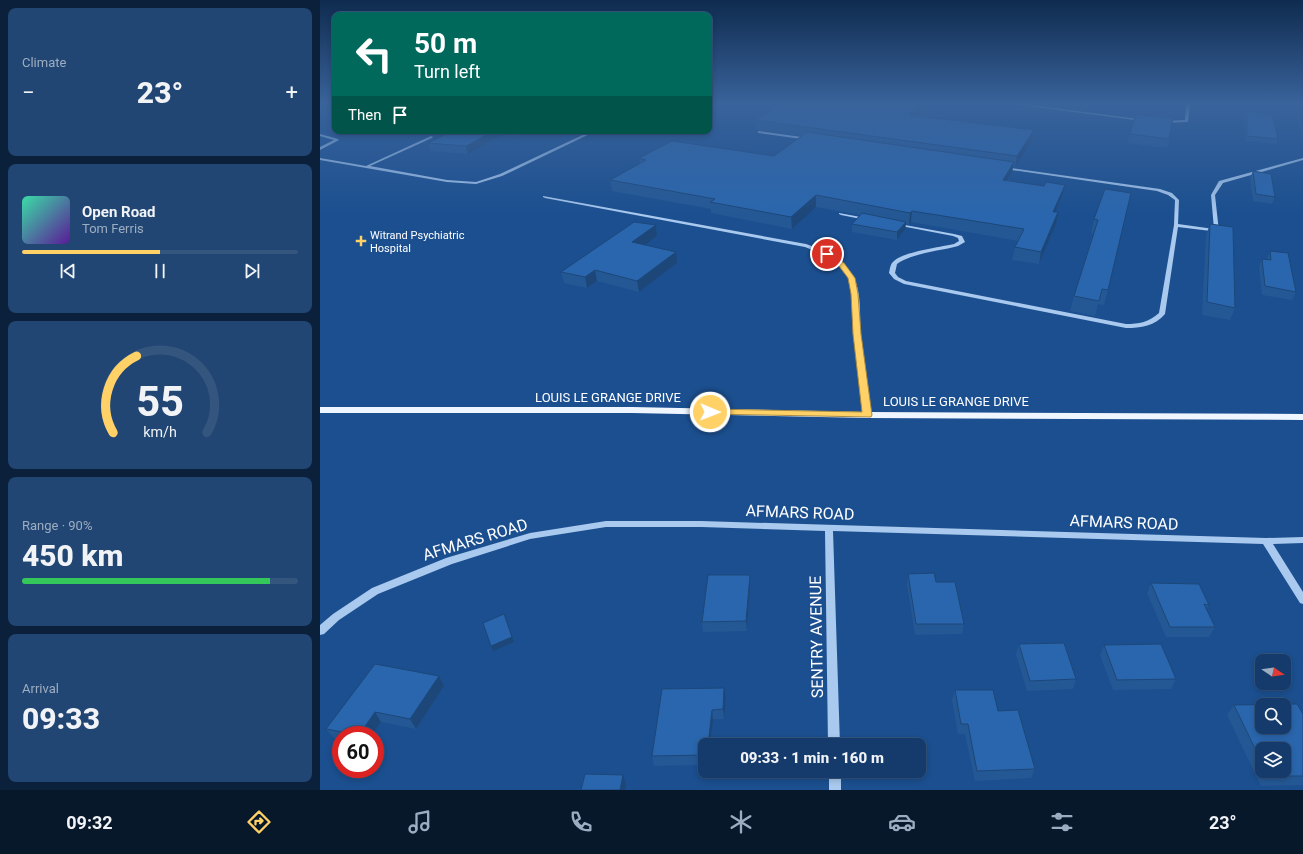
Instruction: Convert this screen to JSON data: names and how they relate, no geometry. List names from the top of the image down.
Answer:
{
  "streets": {
    "main road": ["LOUIS LE GRANGE DRIVE"],
    "street": ["AFMARS ROAD", "SENTRY AVENUE"]
  },
  "crossings": [
    ["AFMARS ROAD", "SENTRY AVENUE"]
  ],
  "places": {
    "health": ["Witrand Psychiatric Hospital"]
  },
  "north": "right",
  "page": {
    "tile": [
      "Climate",
      ["Range · 90%", "450 km"],
      ["Arrival", "09:33"]
    ],
    "turn": ["50 m", "Turn left"],
    "heat": ["−", "23°", "+"],
    "then": "Then",
    "song": ["Open Road", "Tom Ferris"],
    "limit": "60",
    "trip": "09:33 · 1 min · 160 m",
    "tabs": ["09:32", "23°"],
    "gauge": ["55", "km/h"]
  }
}
